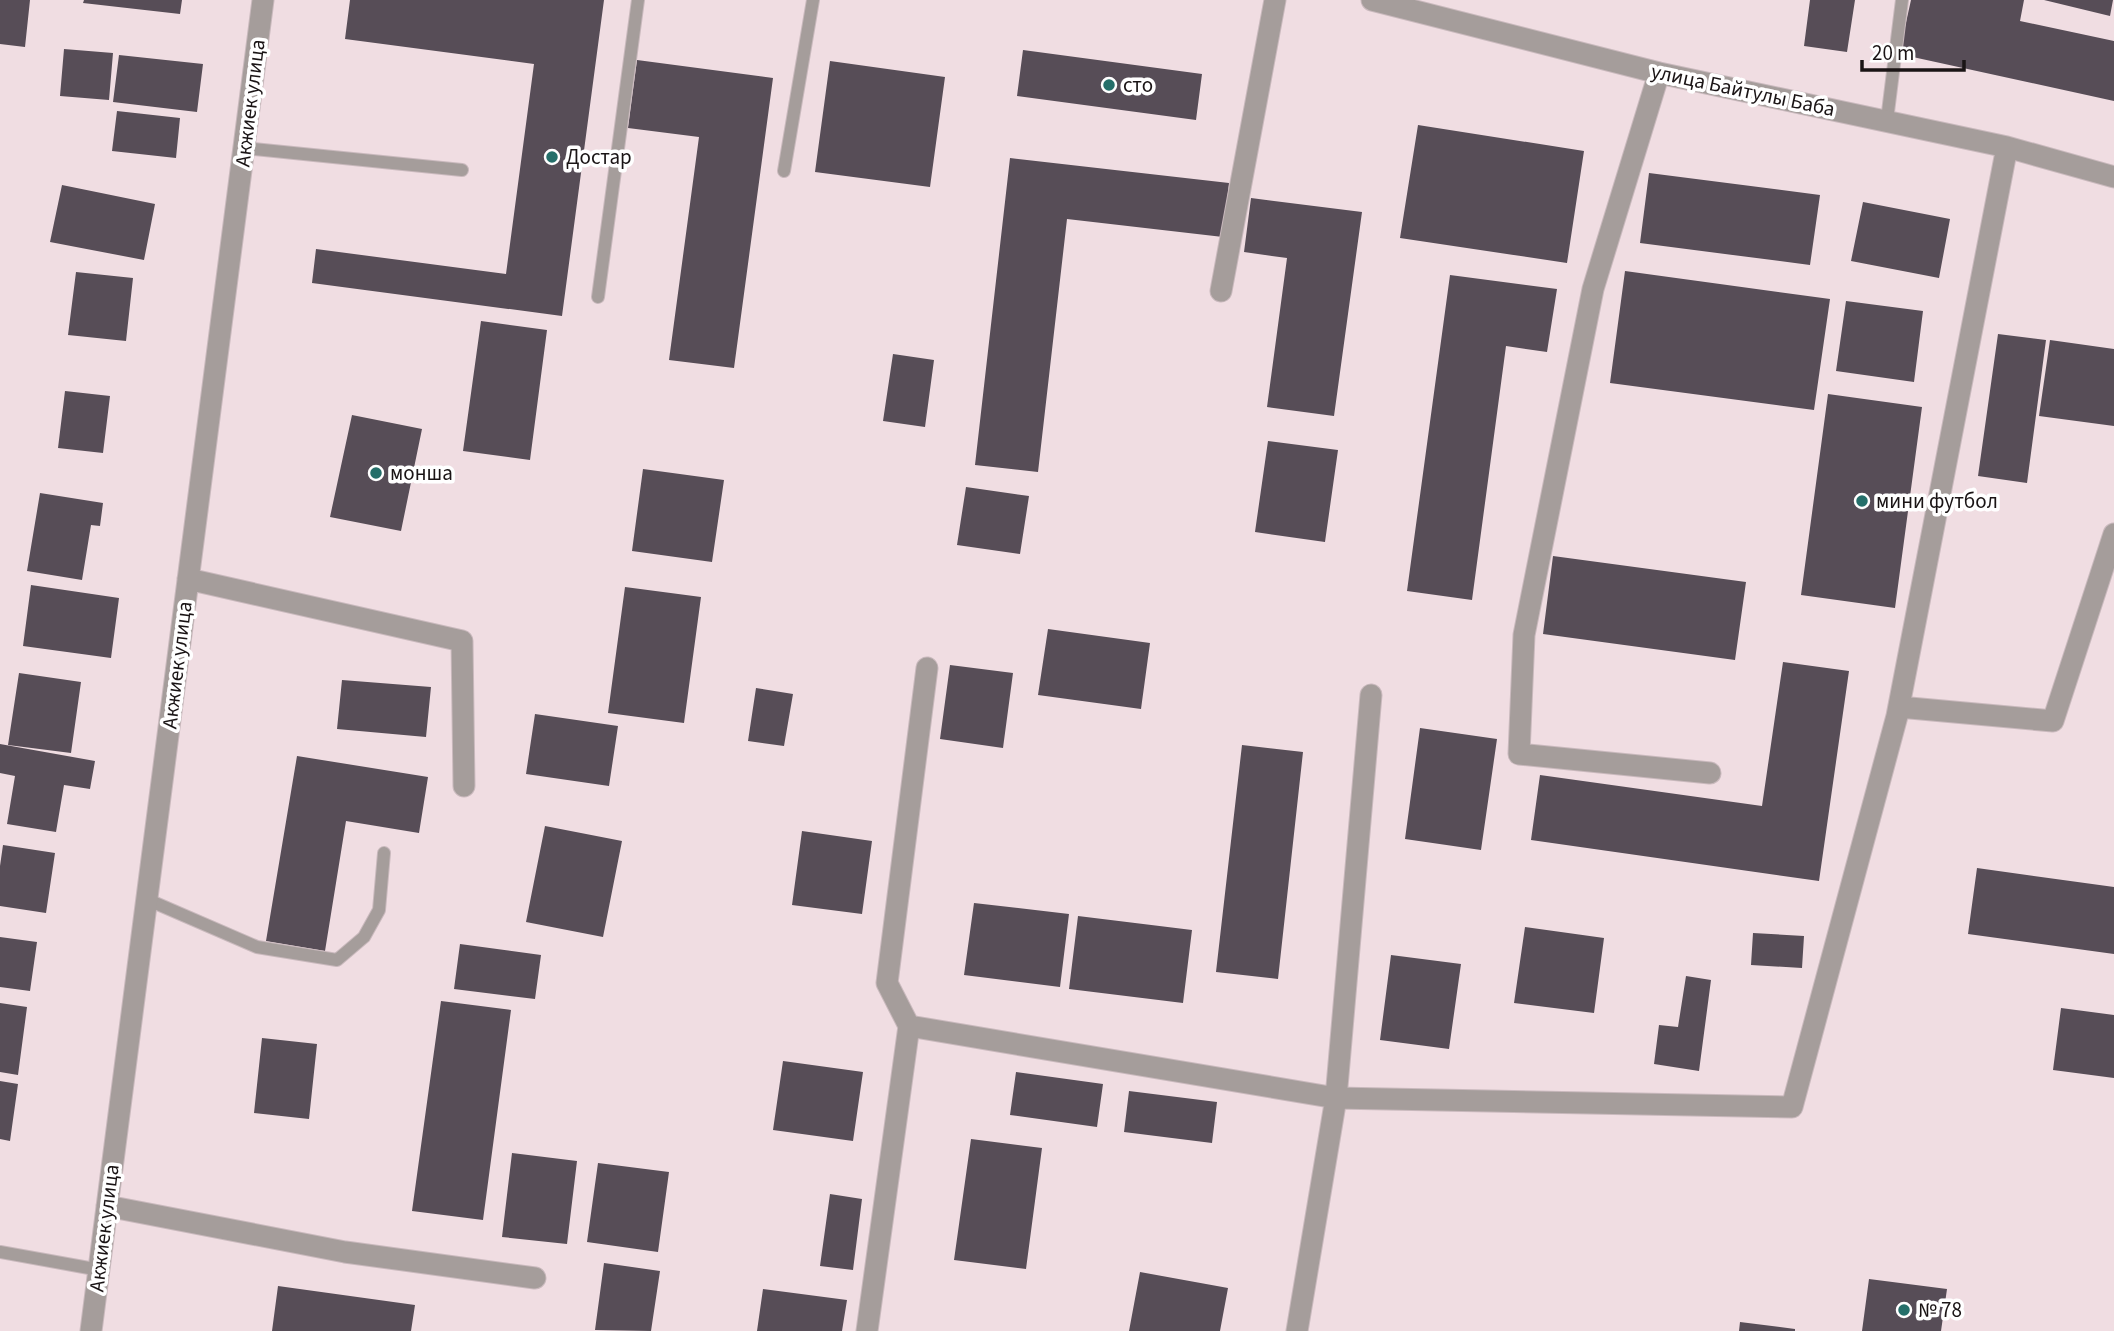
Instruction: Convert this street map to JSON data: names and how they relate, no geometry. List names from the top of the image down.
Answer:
{
  "streets": {
    "street": ["улица Байтулы Баба", "Акжиек улица"]
  },
  "places": [
    "сто",
    "Достар",
    "монша",
    "мини футбол",
    "№ 78"
  ],
  "scale_bar": "20 m"
}
